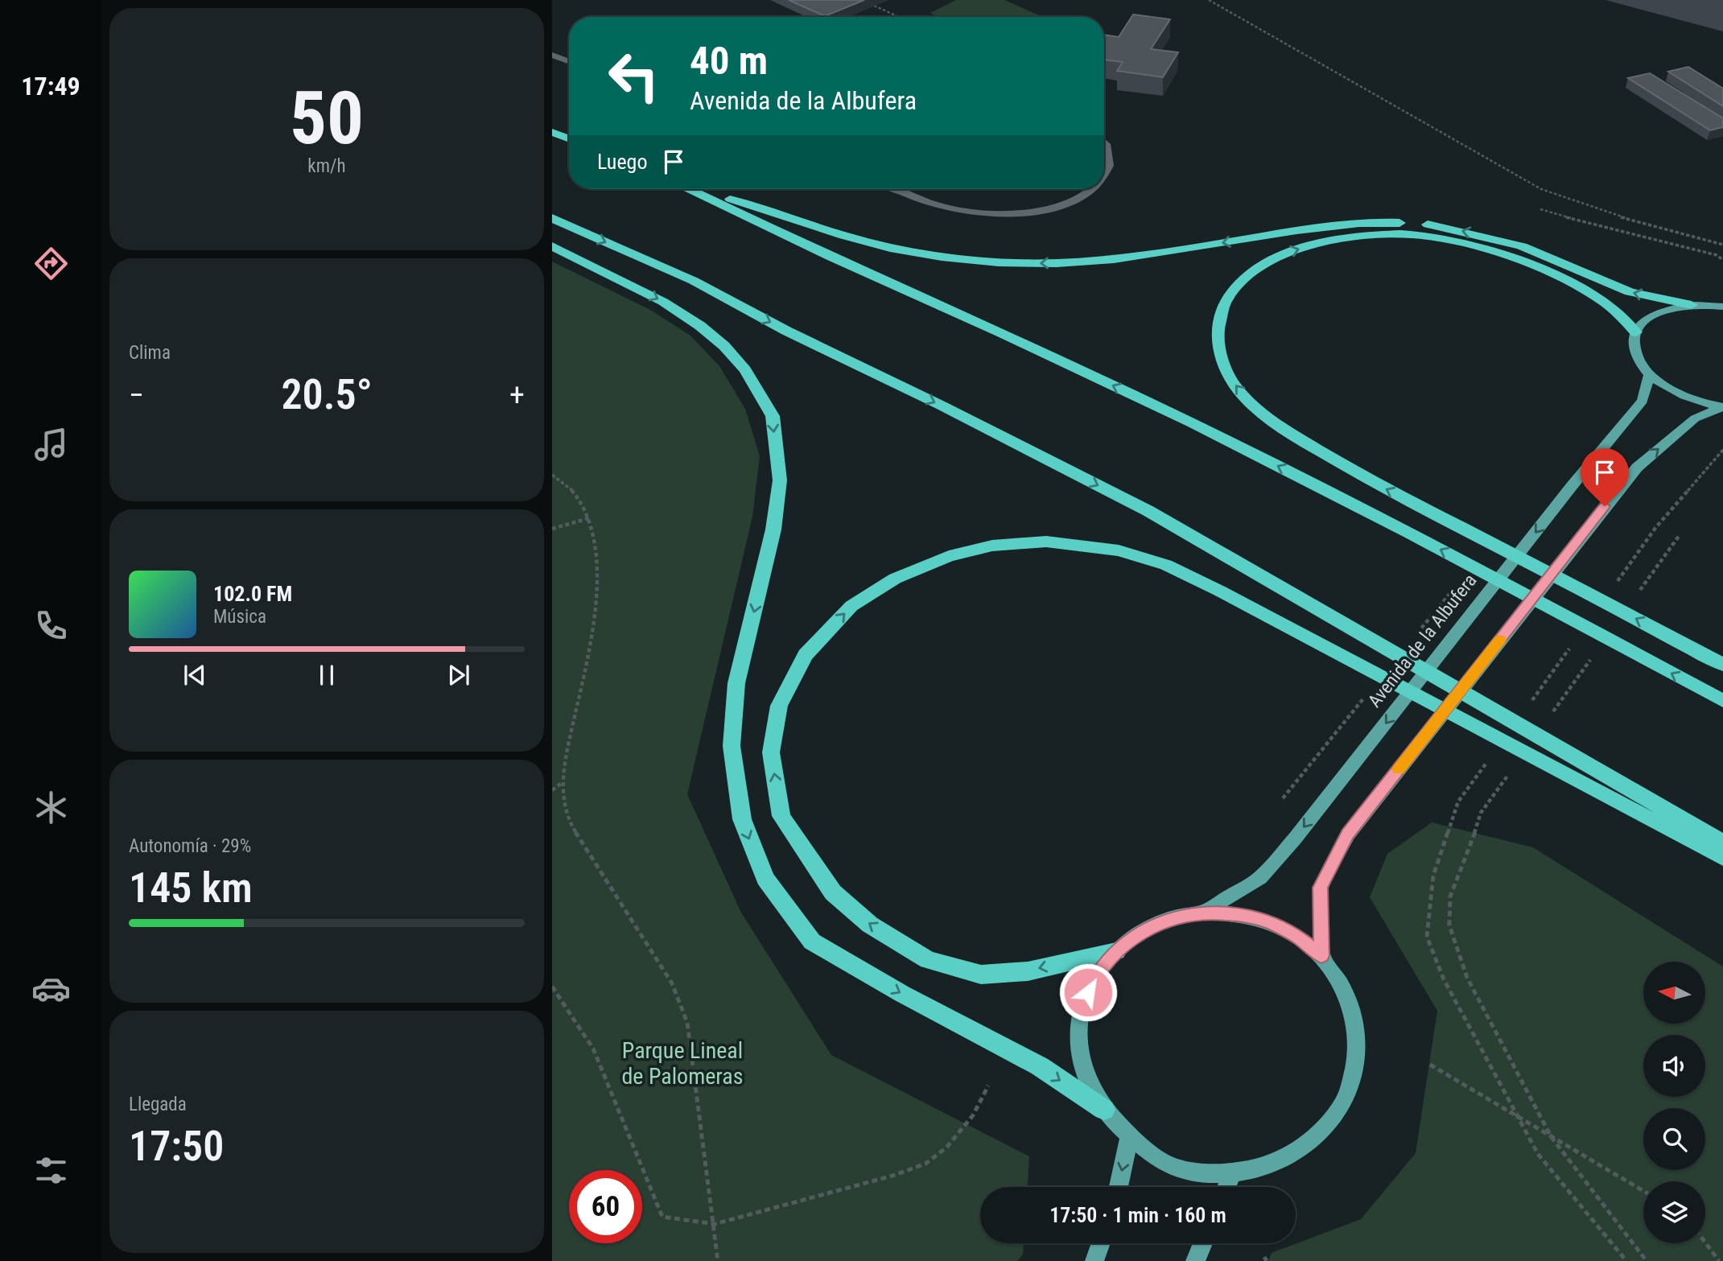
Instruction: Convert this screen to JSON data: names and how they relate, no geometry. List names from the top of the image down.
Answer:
{
  "streets": {
    "main road": ["Avenida de la Albufera"]
  },
  "parks": ["Parque Lineal de Palomeras"],
  "north": "left",
  "page": {
    "tabs": "17:49",
    "tile": [
      ["50", "km/h"],
      "Clima",
      ["Autonomía · 29%", "145 km"],
      ["Llegada", "17:50"]
    ],
    "turn": ["40 m", "Avenida de la Albufera"],
    "then": "Luego",
    "heat": ["−", "20.5°", "+"],
    "song": ["102.0 FM", "Música"],
    "limit": "60",
    "trip": "17:50 · 1 min · 160 m"
  }
}
